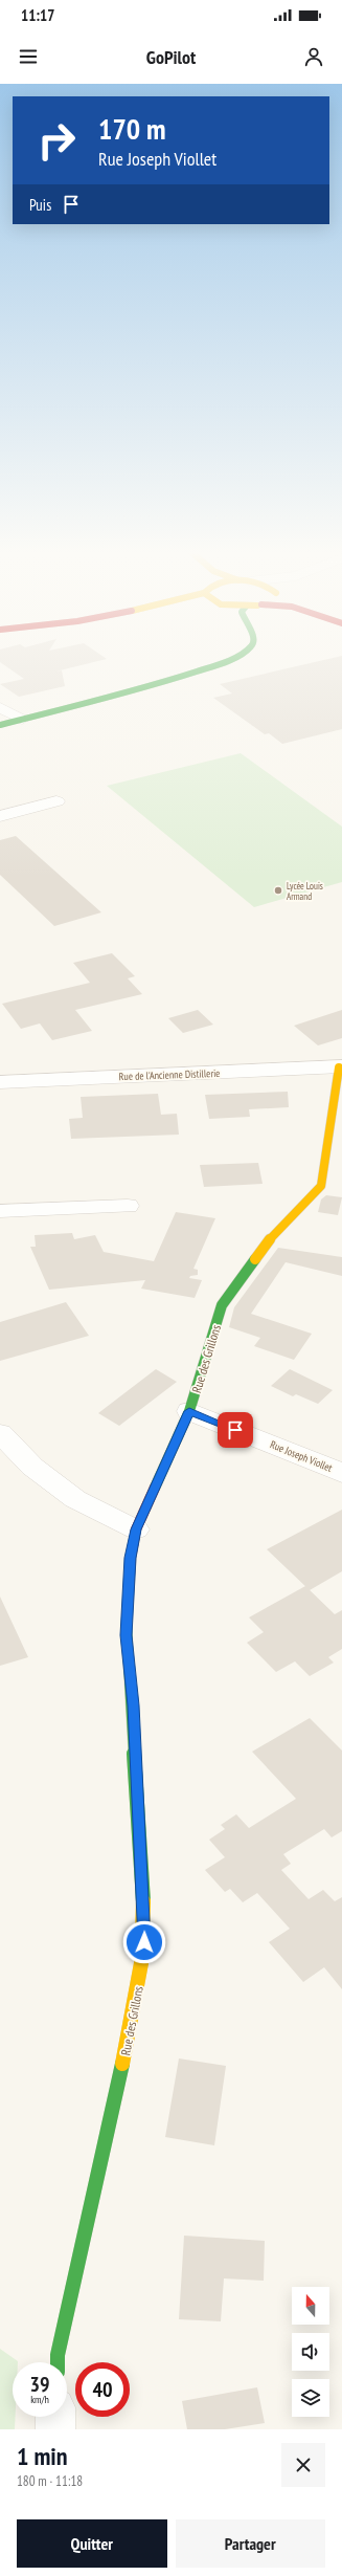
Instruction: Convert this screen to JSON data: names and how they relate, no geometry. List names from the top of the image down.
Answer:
{
  "streets": {
    "street": ["Rue de l'Ancienne Distillerie", "Rue des Grillons", "Rue Joseph Viollet"]
  },
  "crossings": [
    ["Rue de l'Ancienne Distillerie", "Rue des Grillons"],
    ["Rue des Grillons", "Rue Joseph Viollet"]
  ],
  "places": ["Lycée Louis Armand"],
  "north": "top",
  "page": {
    "status": "11:17",
    "header": "GoPilot",
    "turn": ["170 m", "Rue Joseph Viollet"],
    "then": "Puis",
    "speed": "39 km/h",
    "limit": "40",
    "heading": ["1 min", "180 m · 11:18"],
    "buttons": ["Quitter", "Partager"]
  }
}
